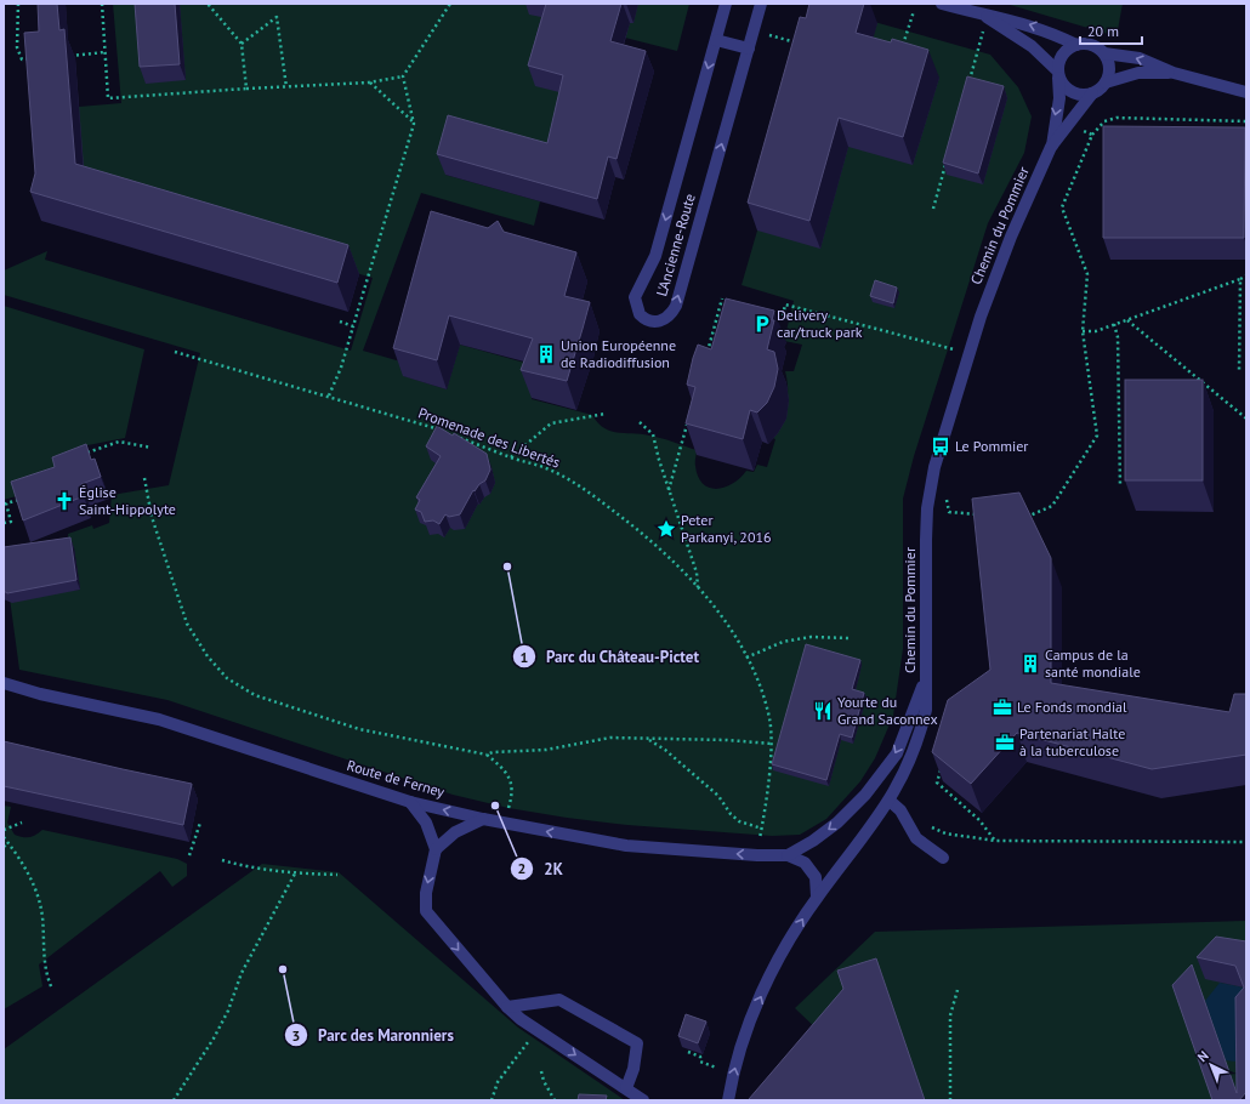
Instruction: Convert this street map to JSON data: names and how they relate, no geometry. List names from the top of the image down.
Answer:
{
  "streets": {
    "street": ["Chemin du Pommier", "L'Ancienne-Route", "Route de Ferney"],
    "path": ["Promenade des Libertés"]
  },
  "one_way": ["Route de Ferney"],
  "places": {
    "parking": ["Delivery car/truck park"],
    "building": ["Union Européenne de Radiodiffusion", "Campus de la santé mondiale"],
    "bus stop": ["Le Pommier"],
    "church": ["Église Saint-Hippolyte"],
    "place": ["Peter Parkanyi, 2016"],
    "other": ["Parc du Château-Pictet", "2K", "Parc des Maronniers"],
    "office": ["Le Fonds mondial", "Partenariat Halte à la tuberculose"],
    "restaurant": ["Yourte du Grand Saconnex"]
  },
  "scale_bar": "20 m",
  "north": "top left"
}
